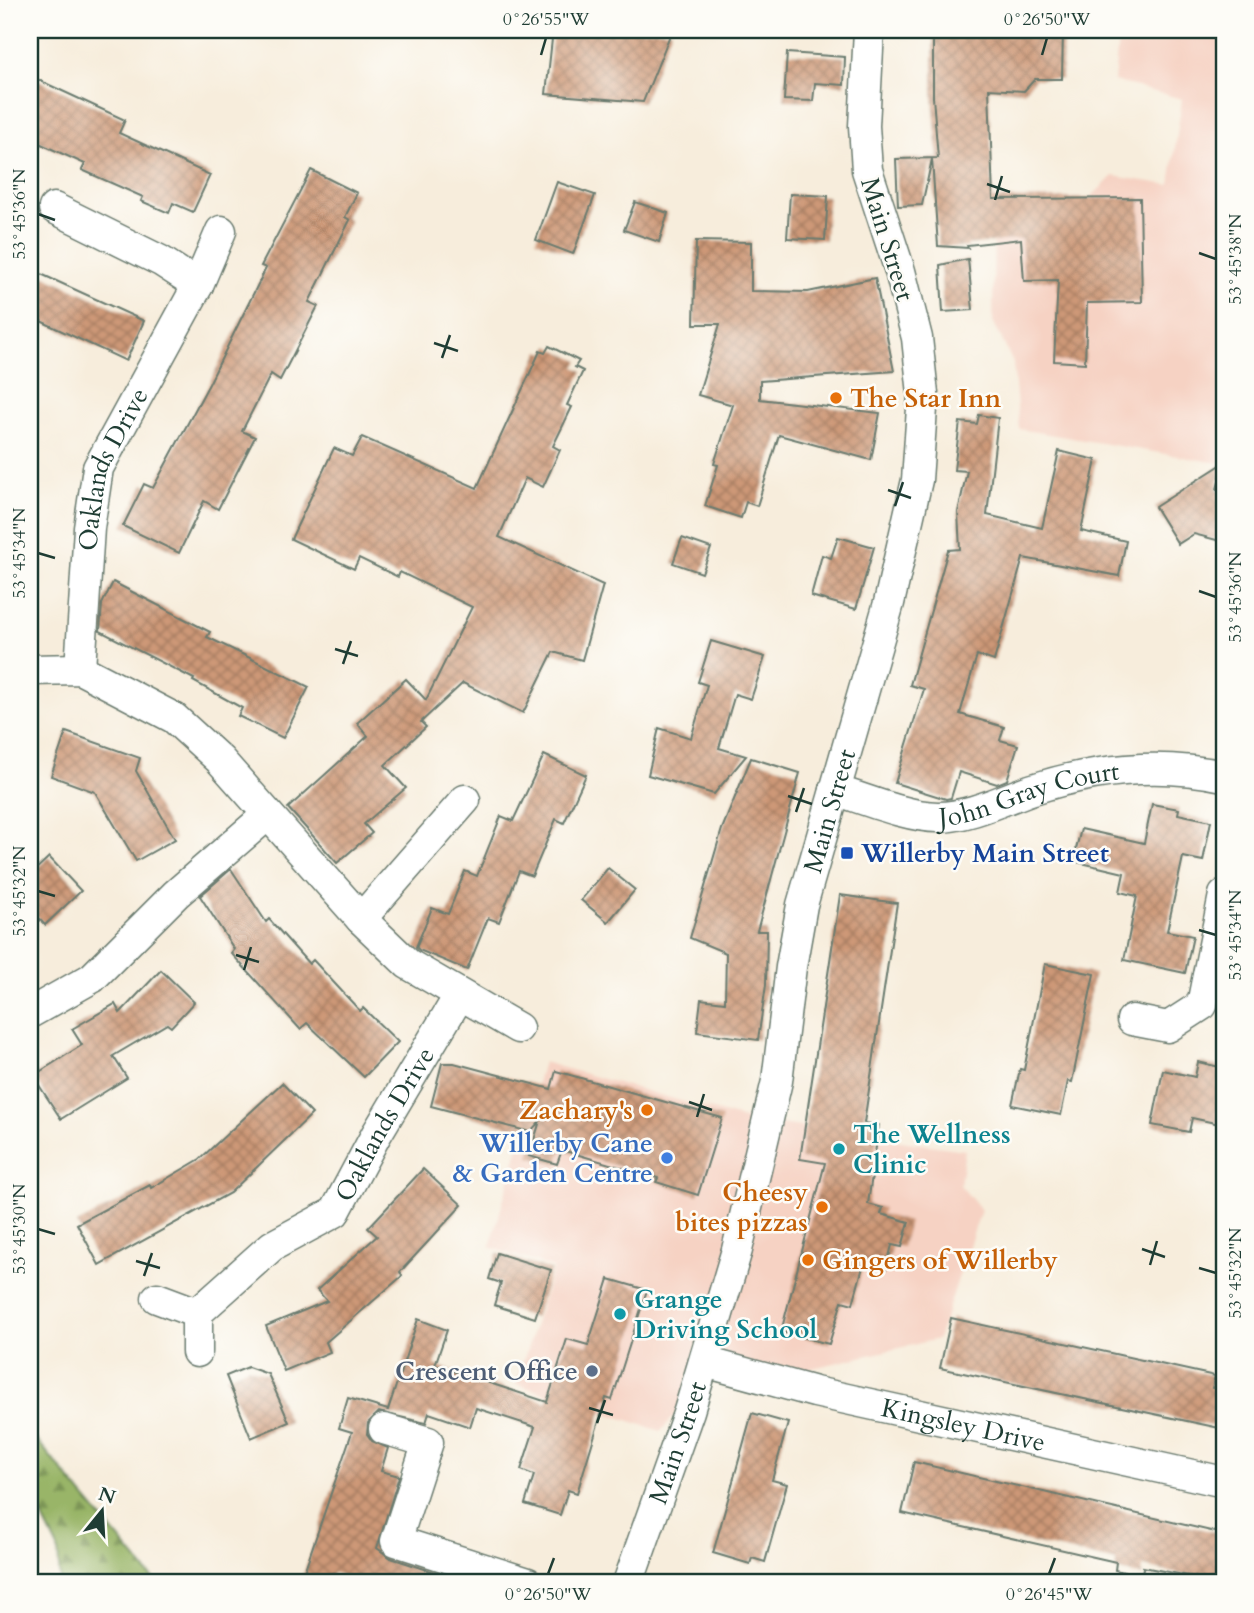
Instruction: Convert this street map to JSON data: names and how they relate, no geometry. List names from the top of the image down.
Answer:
{
  "streets": {
    "street": [
      "Main Street",
      "Oaklands Drive",
      "John Gray Court",
      "Kingsley Drive"
    ]
  },
  "crossings": [
    ["Main Street", "John Gray Court"],
    ["Main Street", "Kingsley Drive"]
  ],
  "places": {
    "other": [
      "The Star Inn",
      "Zachary's",
      "The Wellness Clinic",
      "Willerby Cane & Garden Centre",
      "Cheesy bites pizzas",
      "Gingers of Willerby",
      "Grange Driving School",
      "Crescent Office"
    ],
    "transit": ["Willerby Main Street"]
  },
  "north": "top",
  "coordinates": [
    "0°26'55\"W",
    "0°26'50\"W",
    "53°45'36\"N",
    "53°45'38\"N",
    "53°45'34\"N",
    "53°45'32\"N",
    "53°45'30\"N",
    "0°26'45\"W"
  ]
}
